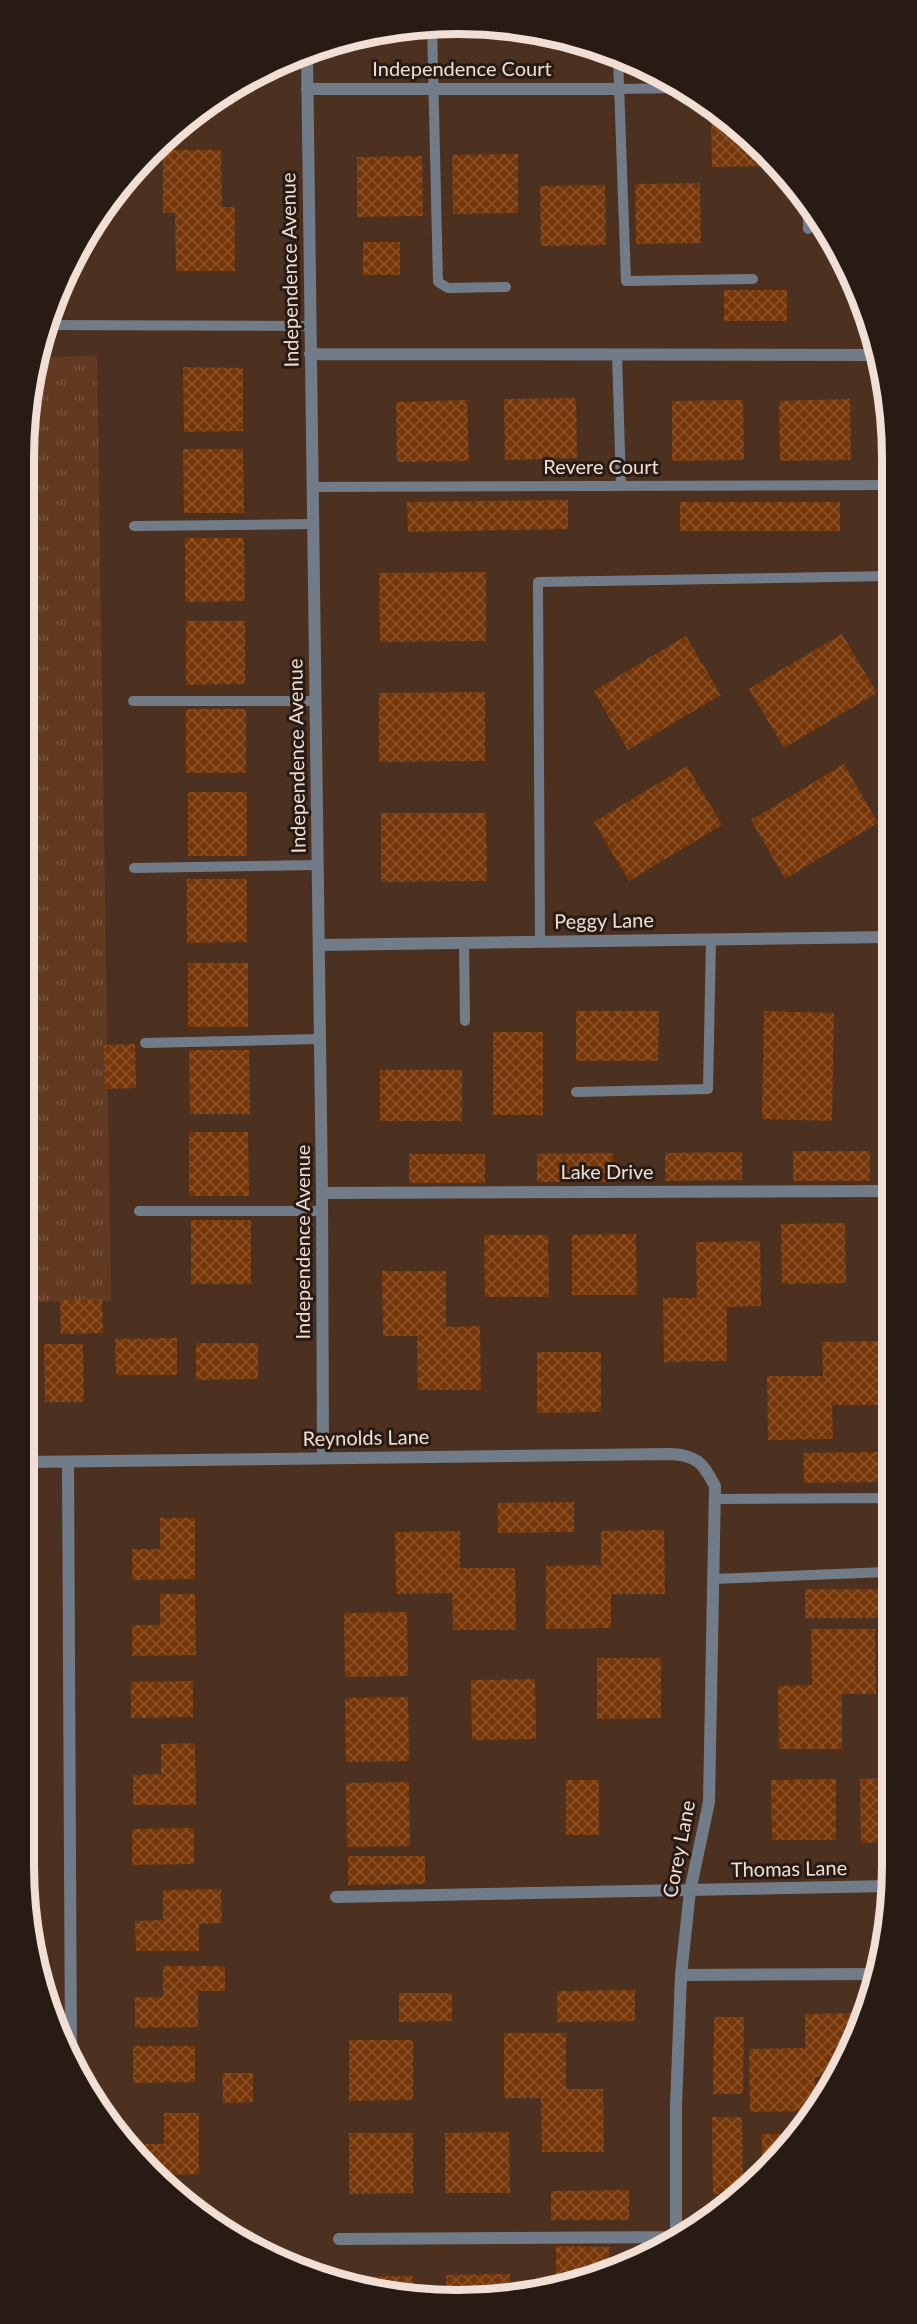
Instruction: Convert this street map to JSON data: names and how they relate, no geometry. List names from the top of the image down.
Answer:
{
  "streets": {
    "street": [
      "Independence Court",
      "Independence Avenue",
      "Peggy Lane",
      "Lake Drive",
      "Reynolds Lane",
      "Corey Lane",
      "Thomas Lane"
    ],
    "lane": ["Revere Court"]
  },
  "crossings": [
    ["Independence Court", "Independence Avenue"],
    ["Independence Avenue", "Revere Court"],
    ["Independence Avenue", "Peggy Lane"],
    ["Independence Avenue", "Lake Drive"],
    ["Independence Avenue", "Reynolds Lane"],
    ["Reynolds Lane", "Corey Lane"],
    ["Corey Lane", "Thomas Lane"]
  ]
}
